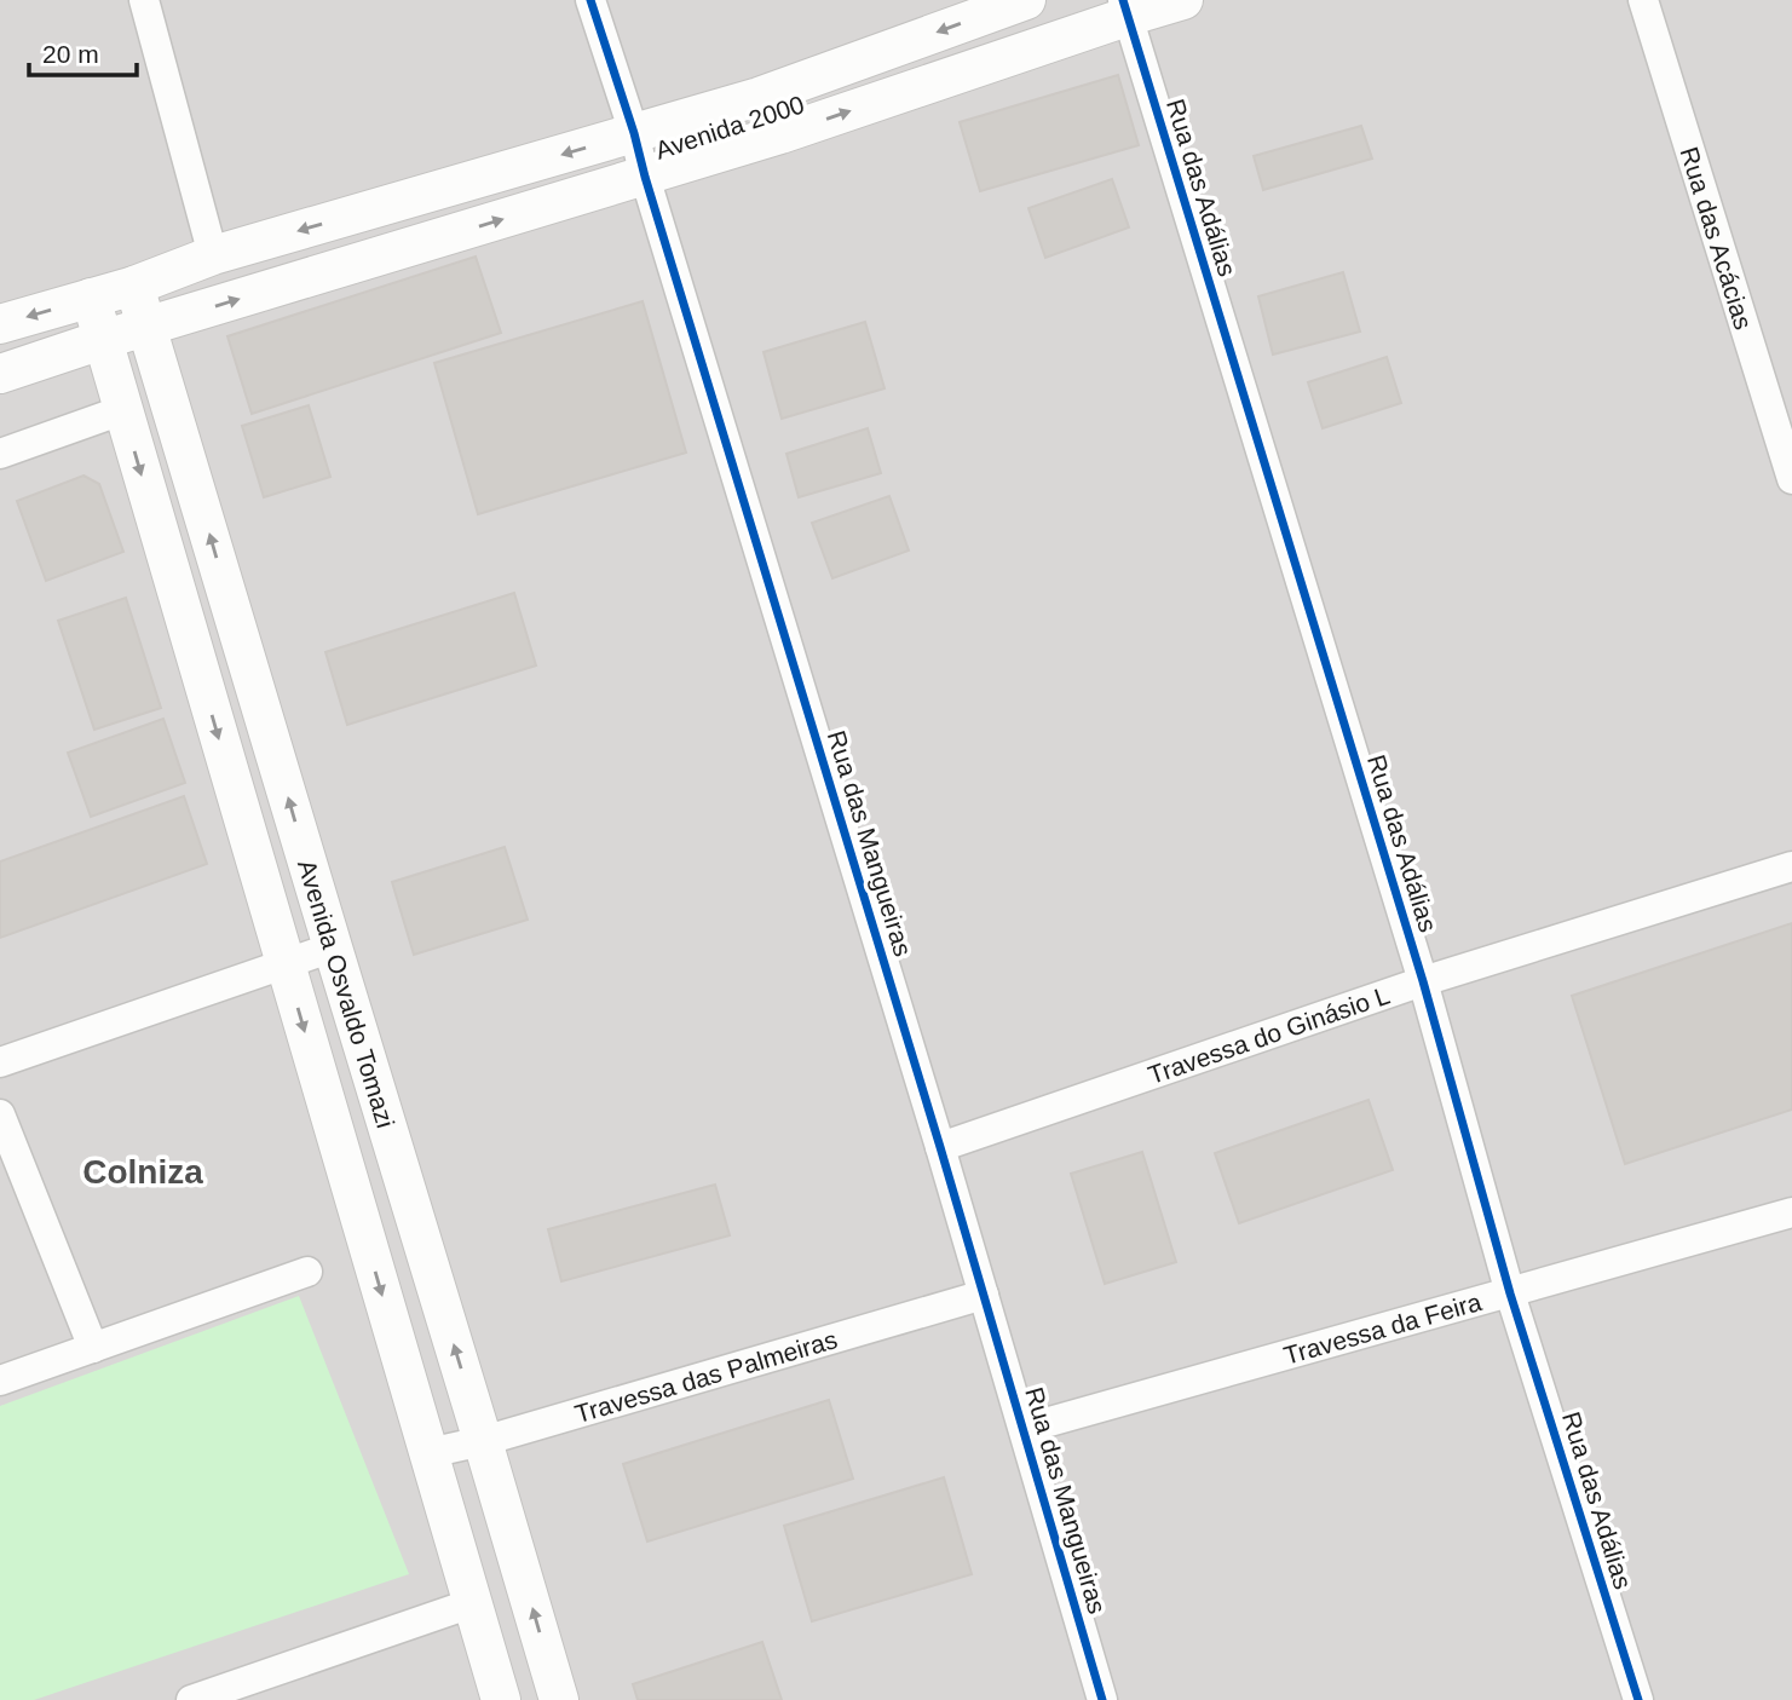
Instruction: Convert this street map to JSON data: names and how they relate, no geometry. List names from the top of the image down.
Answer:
{
  "streets": {
    "street": [
      "Avenida 2000",
      "Rua das Adálias",
      "Rua das Acácias",
      "Rua das Mangueiras",
      "Avenida Osvaldo Tomazi",
      "Travessa do Ginásio L",
      "Travessa da Feira",
      "Travessa das Palmeiras"
    ]
  },
  "crossings": [
    ["Avenida 2000", "Rua das Adálias"],
    ["Avenida 2000", "Rua das Mangueiras"],
    ["Avenida 2000", "Avenida Osvaldo Tomazi"],
    ["Rua das Adálias", "Travessa do Ginásio L"],
    ["Rua das Adálias", "Travessa da Feira"],
    ["Rua das Mangueiras", "Travessa do Ginásio L"],
    ["Rua das Mangueiras", "Travessa da Feira"],
    ["Rua das Mangueiras", "Travessa das Palmeiras"],
    ["Avenida Osvaldo Tomazi", "Travessa das Palmeiras"]
  ],
  "districts": ["Colniza"],
  "scale_bar": "20 m"
}
